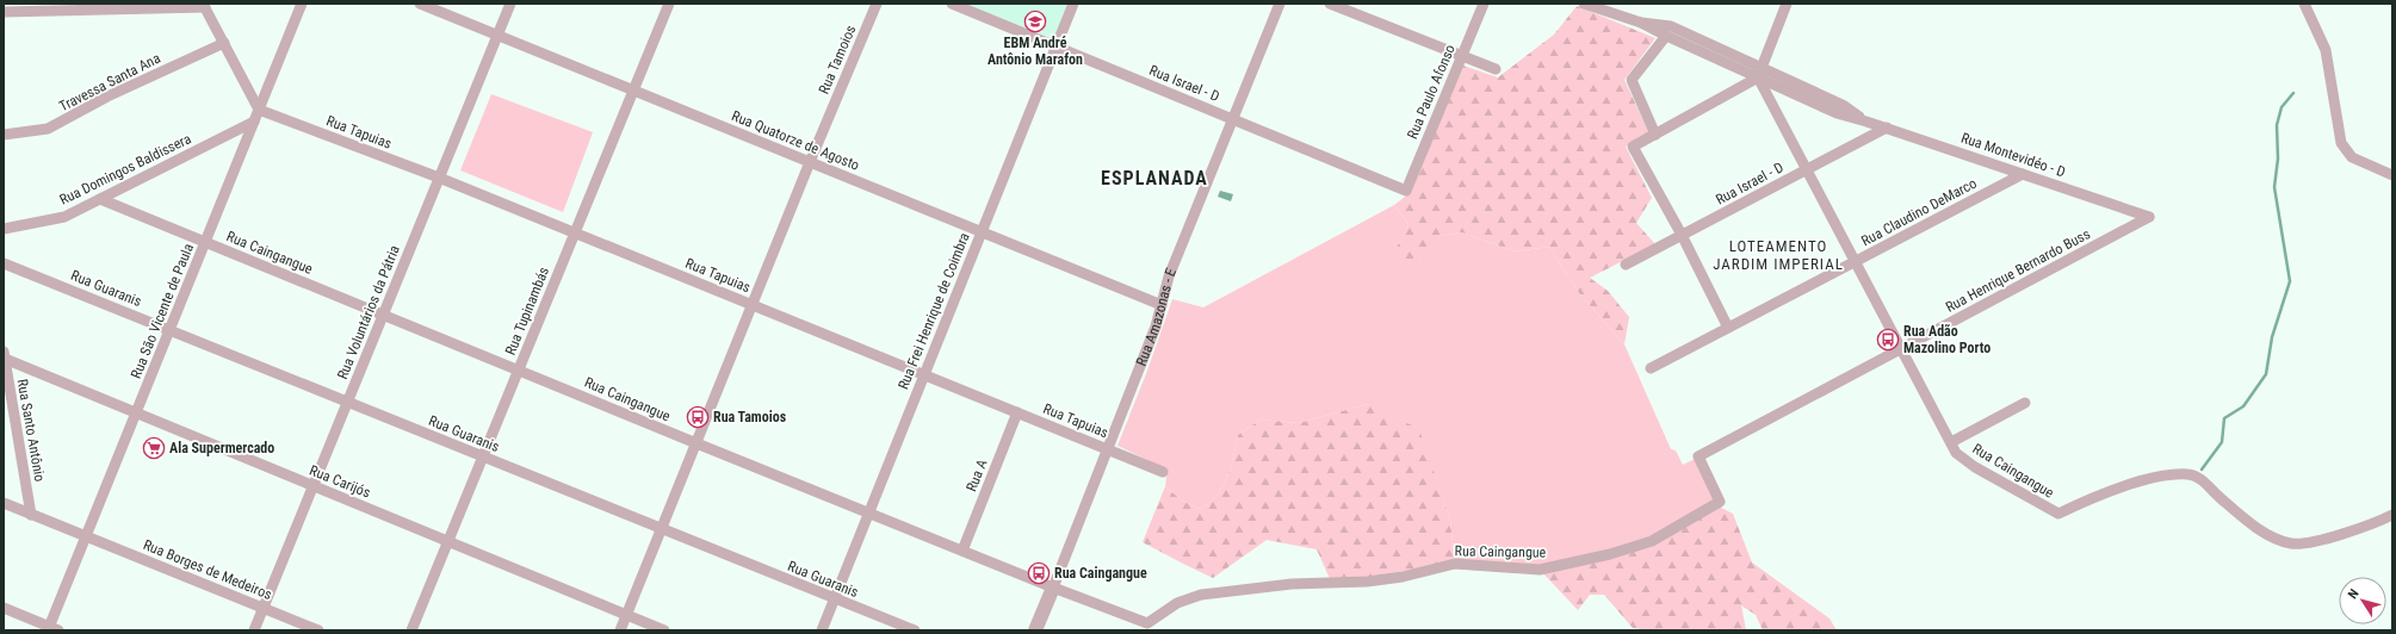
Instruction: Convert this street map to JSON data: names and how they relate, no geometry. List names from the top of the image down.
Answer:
{
  "streets": {
    "street": [
      "Rua Tamoios",
      "Travessa Santa Ana",
      "Rua Israel - D",
      "Rua Paulo Afonso",
      "Rua Tapuias",
      "Rua Quatorze de Agosto",
      "Rua Montevidéo - D",
      "Rua Domingos Baldissera",
      "Rua Claudino DeMarco",
      "Rua Caingangue",
      "Rua Henrique Bernardo Buss",
      "Rua Guaranis",
      "Rua São Vicente de Paula",
      "Rua Tupinambás",
      "Rua Frei Henrique de Coimbra",
      "Rua Voluntários da Pátria",
      "Rua Amazonas - E",
      "Rua Santo Antônio",
      "Rua A",
      "Rua Carijós",
      "Rua Borges de Medeiros"
    ]
  },
  "crossings": [
    ["Rua Tamoios", "Rua Tapuias"],
    ["Rua Tamoios", "Rua Quatorze de Agosto"],
    ["Rua Tamoios", "Rua Caingangue"],
    ["Rua Tamoios", "Rua Guaranis"],
    ["Rua Tamoios", "Rua Carijós"],
    ["Rua Israel - D", "Rua Paulo Afonso"],
    ["Rua Israel - D", "Rua Montevidéo - D"],
    ["Rua Israel - D", "Rua Frei Henrique de Coimbra"],
    ["Rua Israel - D", "Rua Amazonas - E"],
    ["Rua Tapuias", "Rua São Vicente de Paula"],
    ["Rua Tapuias", "Rua Tupinambás"],
    ["Rua Tapuias", "Rua Frei Henrique de Coimbra"],
    ["Rua Tapuias", "Rua Voluntários da Pátria"],
    ["Rua Tapuias", "Rua Amazonas - E"],
    ["Rua Tapuias", "Rua A"],
    ["Rua Quatorze de Agosto", "Rua Tupinambás"],
    ["Rua Quatorze de Agosto", "Rua Frei Henrique de Coimbra"],
    ["Rua Quatorze de Agosto", "Rua Voluntários da Pátria"],
    ["Rua Quatorze de Agosto", "Rua Amazonas - E"],
    ["Rua Montevidéo - D", "Rua Claudino DeMarco"],
    ["Rua Montevidéo - D", "Rua Henrique Bernardo Buss"],
    ["Rua Domingos Baldissera", "Rua Caingangue"],
    ["Rua Domingos Baldissera", "Rua São Vicente de Paula"],
    ["Rua Caingangue", "Rua Henrique Bernardo Buss"],
    ["Rua Caingangue", "Rua São Vicente de Paula"],
    ["Rua Caingangue", "Rua Tupinambás"],
    ["Rua Caingangue", "Rua Frei Henrique de Coimbra"],
    ["Rua Caingangue", "Rua Voluntários da Pátria"],
    ["Rua Caingangue", "Rua Amazonas - E"],
    ["Rua Caingangue", "Rua A"],
    ["Rua Guaranis", "Rua São Vicente de Paula"],
    ["Rua Guaranis", "Rua Tupinambás"],
    ["Rua Guaranis", "Rua Frei Henrique de Coimbra"],
    ["Rua Guaranis", "Rua Voluntários da Pátria"],
    ["Rua São Vicente de Paula", "Rua Carijós"],
    ["Rua São Vicente de Paula", "Rua Borges de Medeiros"],
    ["Rua Tupinambás", "Rua Carijós"],
    ["Rua Voluntários da Pátria", "Rua Carijós"],
    ["Rua Voluntários da Pátria", "Rua Borges de Medeiros"],
    ["Rua Santo Antônio", "Rua Carijós"],
    ["Rua Santo Antônio", "Rua Borges de Medeiros"]
  ],
  "districts": ["ESPLANADA", "LOTEAMENTO JARDIM IMPERIAL"],
  "places": {
    "school or university": ["EBM André Antônio Marafon"],
    "bus stop": ["Rua Adão Mazolino Porto", "Rua Tamoios", "Rua Caingangue"],
    "supermarket": ["Ala Supermercado"]
  },
  "north": "top left"
}
